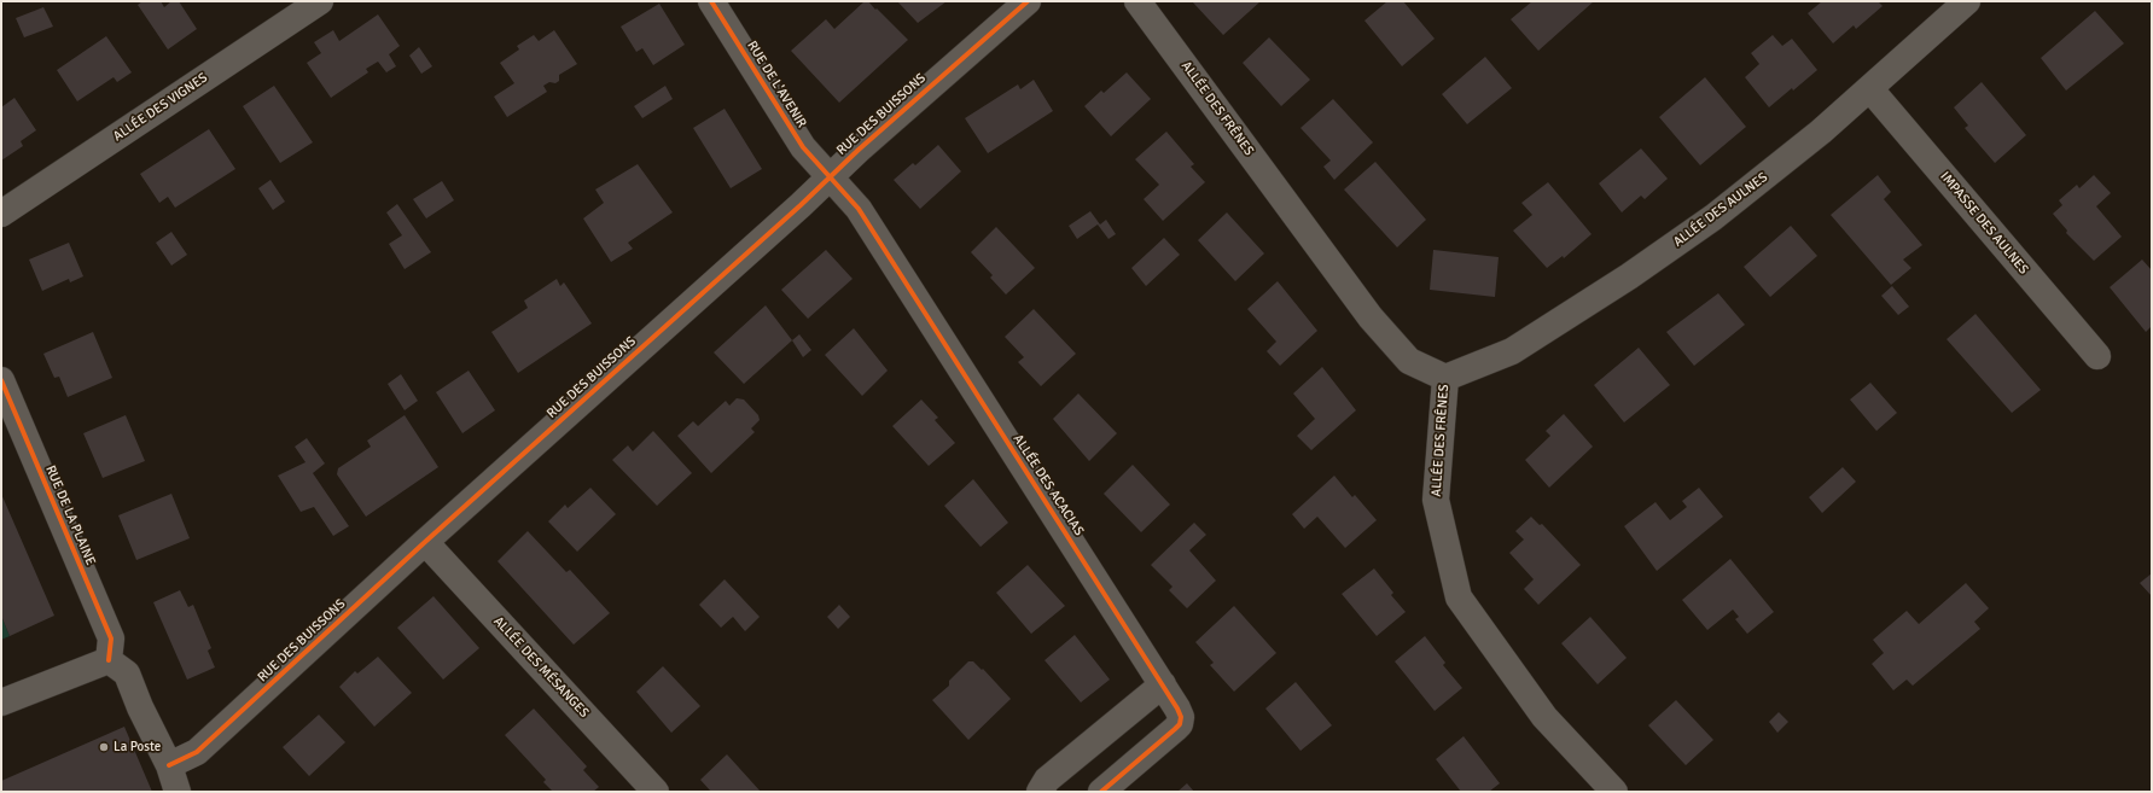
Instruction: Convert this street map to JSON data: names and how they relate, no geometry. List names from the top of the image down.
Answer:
{
  "streets": {
    "street": [
      "RUE DE L'AVENIR",
      "ALLÉE DES VIGNES",
      "ALLÉE DES FRÊNES",
      "RUE DES BUISSONS",
      "ALLÉE DES AULNES",
      "IMPASSE DES AULNES",
      "ALLÉE DES ACACIAS",
      "RUE DE LA PLAINE",
      "ALLÉE DES MÉSANGES"
    ]
  },
  "crossings": [
    ["RUE DE L'AVENIR", "RUE DES BUISSONS"],
    ["RUE DE L'AVENIR", "ALLÉE DES ACACIAS"],
    ["ALLÉE DES FRÊNES", "ALLÉE DES AULNES"],
    ["RUE DES BUISSONS", "ALLÉE DES ACACIAS"],
    ["RUE DES BUISSONS", "ALLÉE DES MÉSANGES"],
    ["ALLÉE DES AULNES", "IMPASSE DES AULNES"]
  ],
  "places": ["La Poste"]
}
